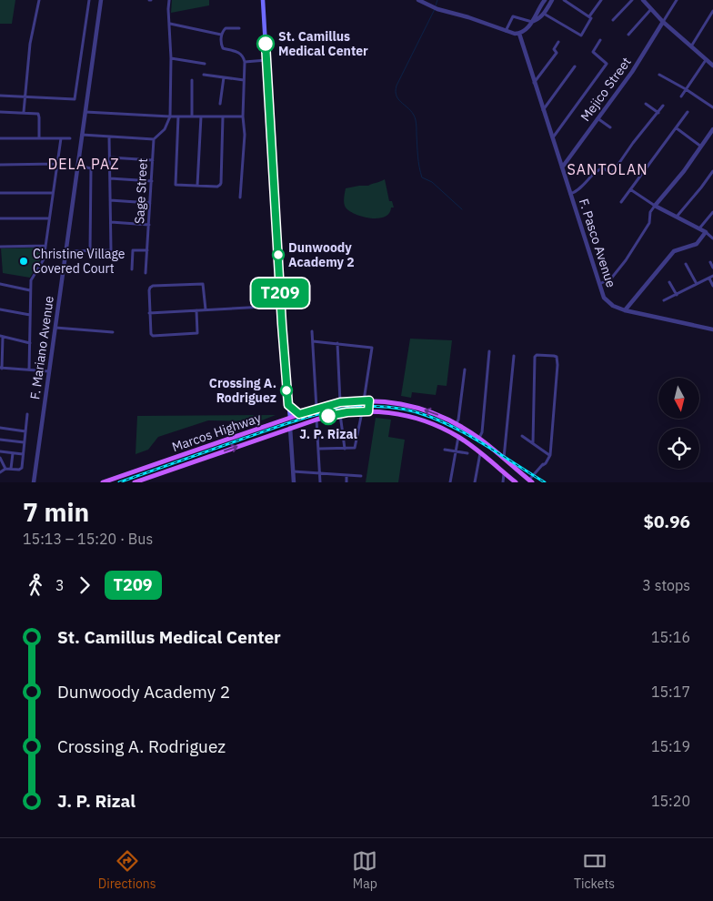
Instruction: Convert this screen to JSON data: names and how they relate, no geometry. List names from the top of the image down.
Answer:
{
  "streets": {
    "main road": ["Marcos Highway"],
    "street": [
      "Mejico Street",
      "Sage Street",
      "F. Pasco Avenue",
      "F. Mariano Avenue"
    ]
  },
  "crossings": [
    ["Mejico Street", "F. Pasco Avenue"]
  ],
  "districts": ["DELA PAZ", "SANTOLAN"],
  "places": [
    "St. Camillus Medical Center",
    "Dunwoody Academy 2",
    "Christine Village Covered Court",
    "Crossing A. Rodriguez",
    "J. P. Rizal"
  ],
  "lines": ["bus line T209"],
  "north": "bottom",
  "page": {
    "on_map": "T209",
    "heading": ["7 min", "15:13 – 15:20 · Bus", "$0.96"],
    "legs": ["3", "T209", "3 stops"],
    "list": [
      {
        "name": "St. Camillus Medical Center",
        "value": "15:16"
      },
      {
        "name": "Dunwoody Academy 2",
        "value": "15:17"
      },
      {
        "name": "Crossing A. Rodriguez",
        "value": "15:19"
      },
      {
        "name": "J. P. Rizal",
        "value": "15:20"
      }
    ],
    "tabs": ["Directions", "Map", "Tickets"]
  }
}
